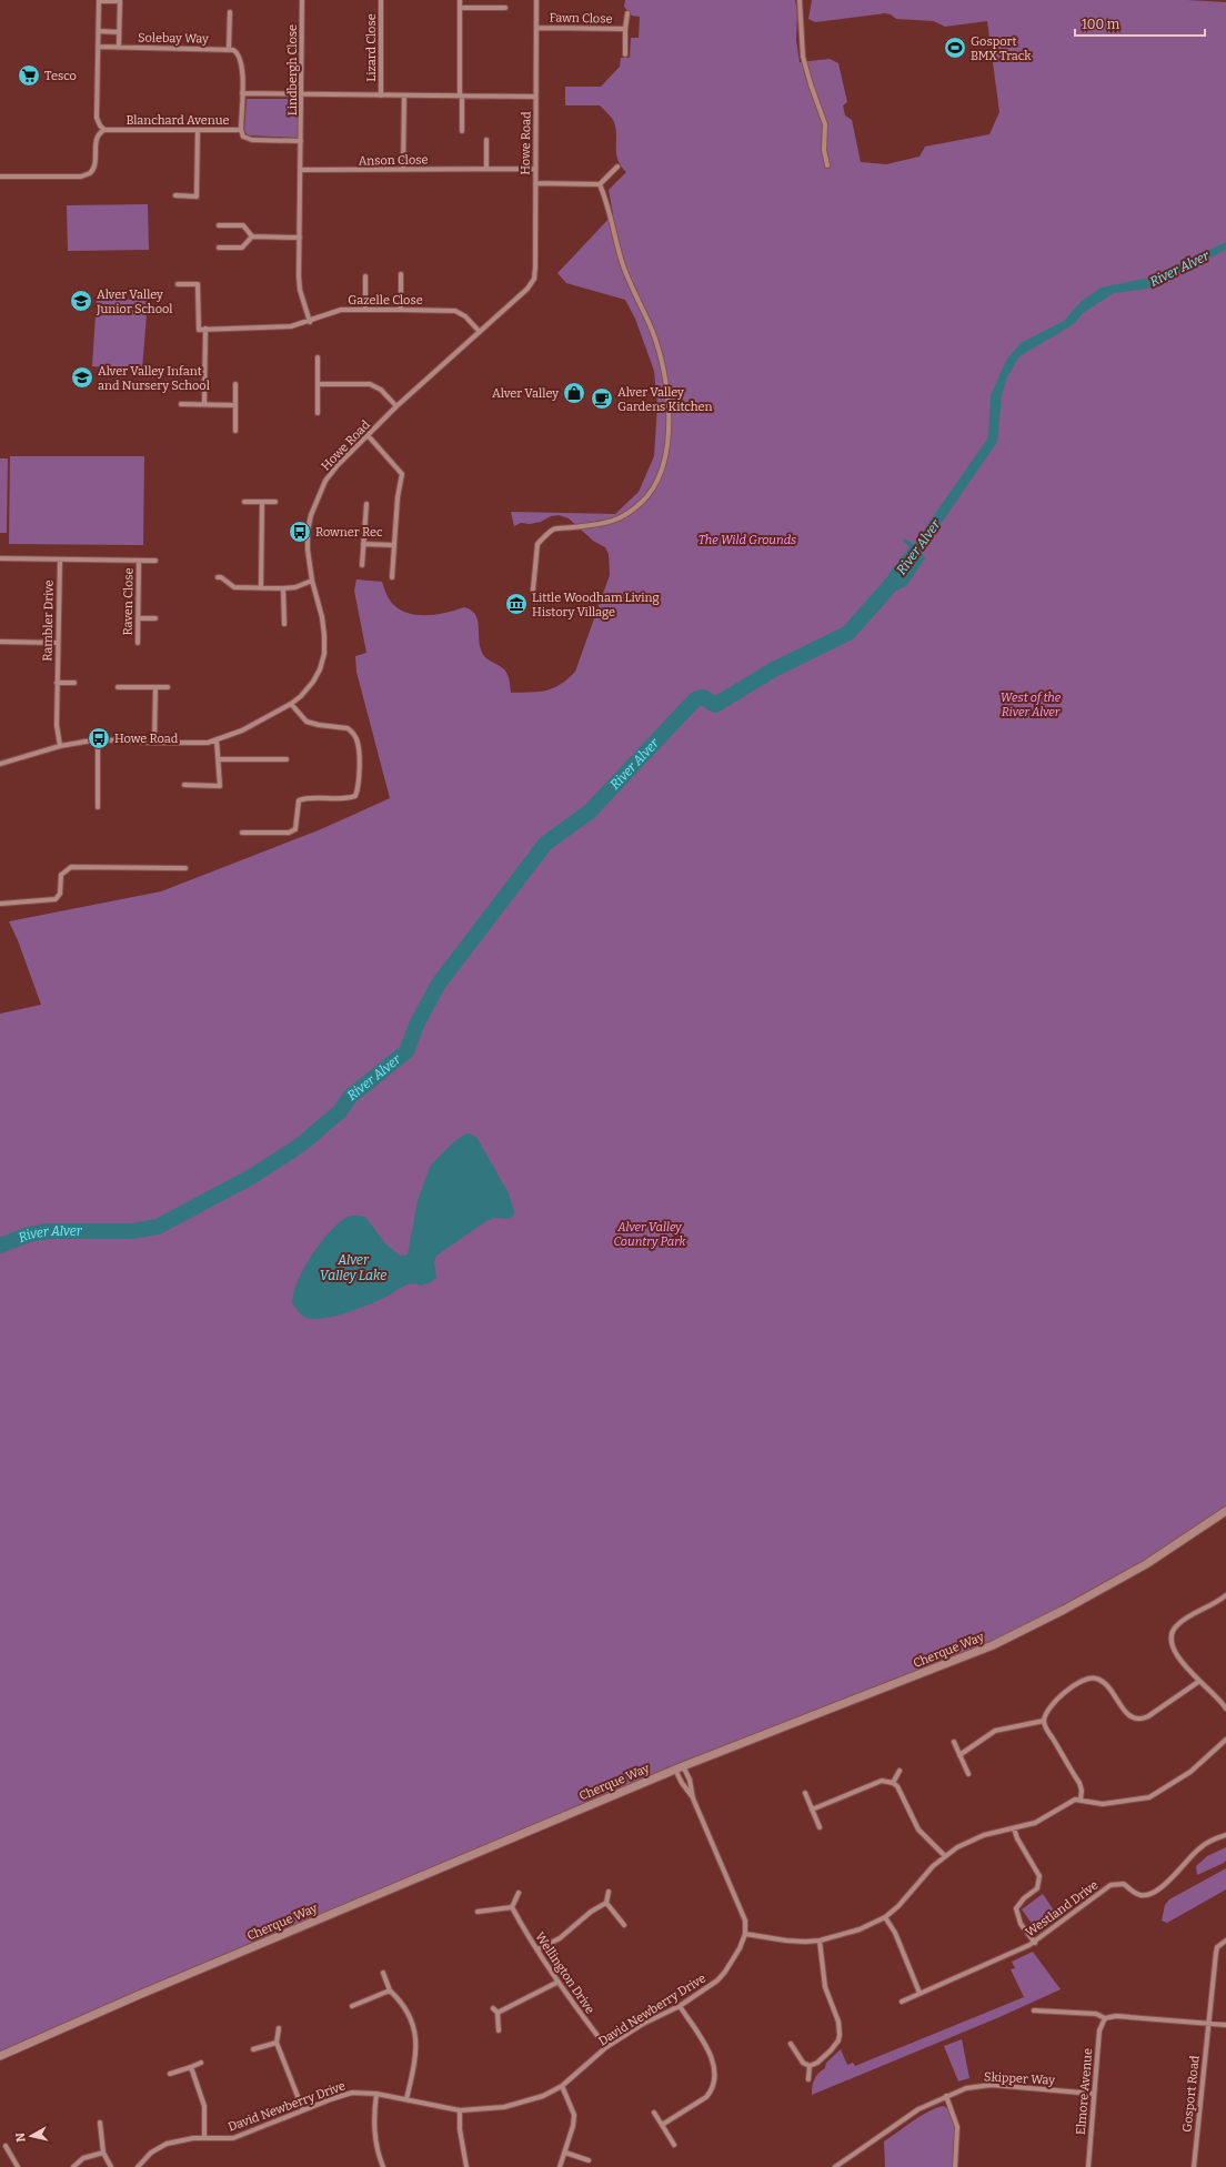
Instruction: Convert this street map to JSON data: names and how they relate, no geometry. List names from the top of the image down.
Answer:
{
  "streets": {
    "street": [
      "Fawn Close",
      "Solebay Way",
      "Lizard Close",
      "Lindbergh Close",
      "Blanchard Avenue",
      "Howe Road",
      "Anson Close",
      "Gazelle Close",
      "Raven Close",
      "Rambler Drive",
      "Cherque Way",
      "Westland Drive",
      "Wellington Drive",
      "David Newberry Drive",
      "Skipper Way",
      "Elmore Avenue",
      "Gosport Road"
    ]
  },
  "crossings": [
    ["Fawn Close", "Howe Road"],
    ["Lindbergh Close", "Anson Close"],
    ["Lindbergh Close", "Gazelle Close"],
    ["Howe Road", "Anson Close"],
    ["Howe Road", "Gazelle Close"],
    ["Howe Road", "Rambler Drive"],
    ["Raven Close", "Rambler Drive"],
    ["Cherque Way", "David Newberry Drive"],
    ["Wellington Drive", "David Newberry Drive"],
    ["Skipper Way", "Elmore Avenue"]
  ],
  "water": ["River Alver", "Alver Valley Lake"],
  "parks": ["The Wild Grounds", "West of the River Alver", "Alver Valley Country Park"],
  "places": {
    "sports": ["Gosport BMX Track"],
    "supermarket": ["Tesco"],
    "school or university": ["Alver Valley Junior School", "Alver Valley Infant and Nursery School"],
    "shop": ["Alver Valley"],
    "cafe": ["Alver Valley Gardens Kitchen"],
    "bus stop": ["Rowner Rec", "Howe Road"],
    "museum": ["Little Woodham Living History Village"]
  },
  "scale_bar": "100 m",
  "north": "left"
}
